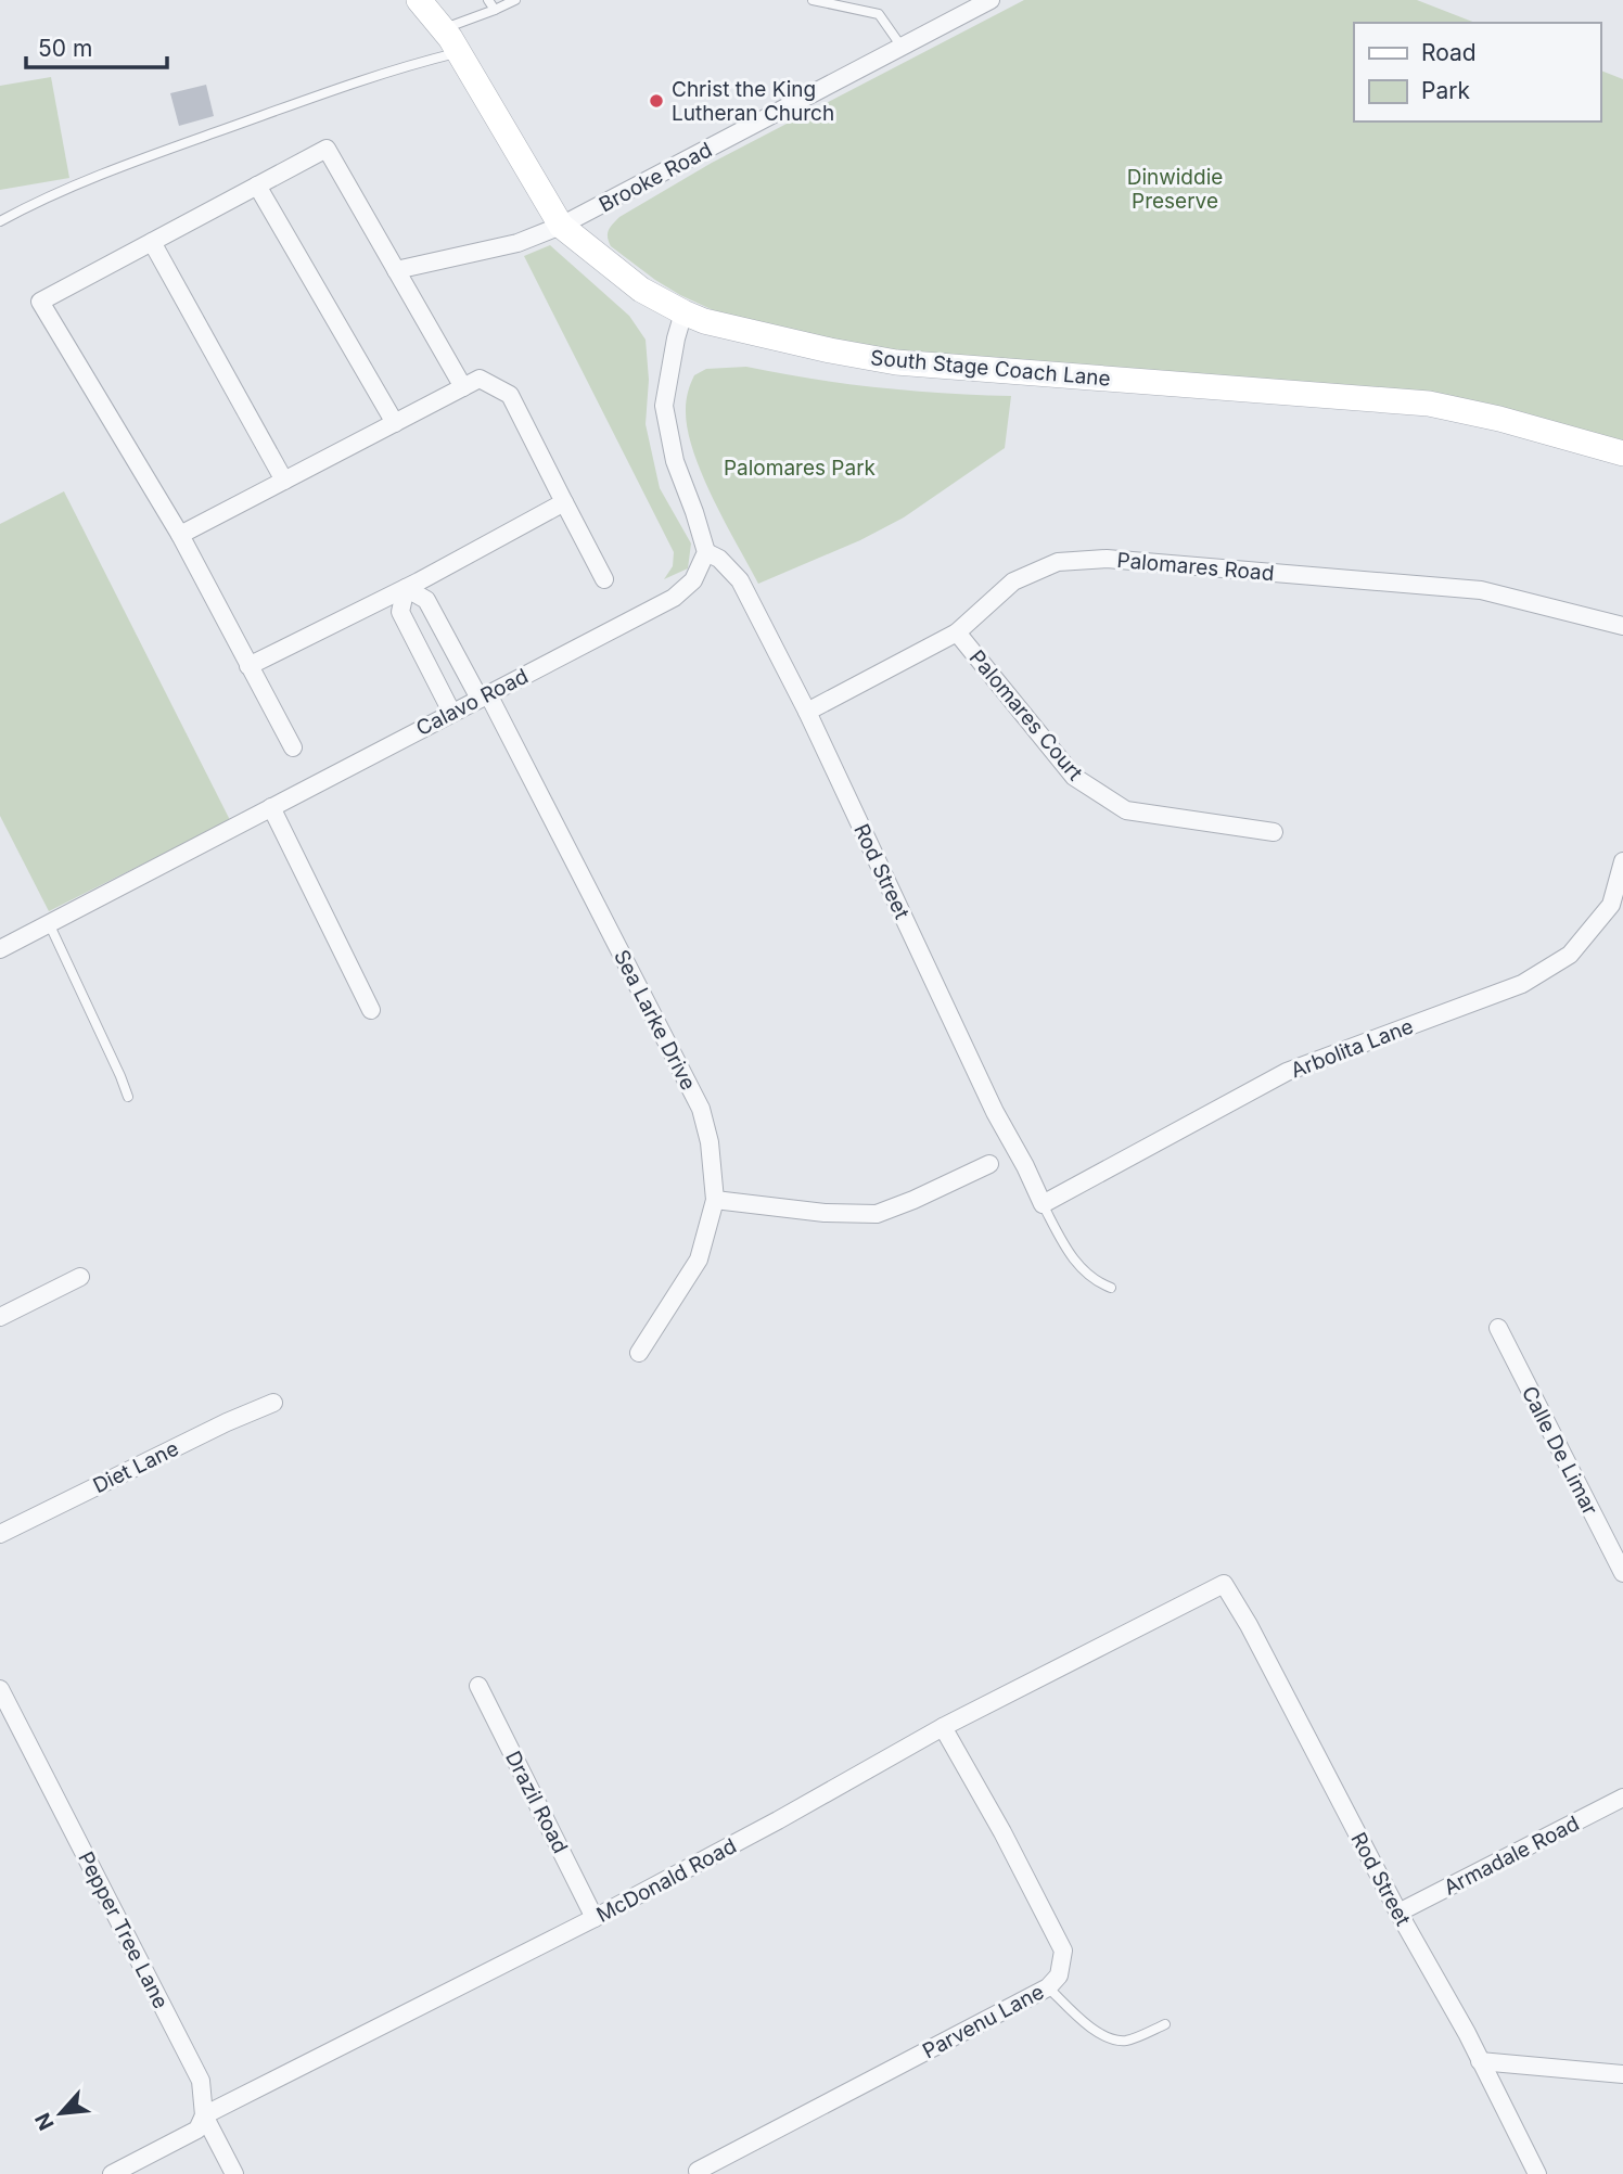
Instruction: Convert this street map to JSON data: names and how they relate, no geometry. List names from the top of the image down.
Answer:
{
  "streets": {
    "main road": ["South Stage Coach Lane"],
    "street": [
      "Brooke Road",
      "Palomares Road",
      "Calavo Road",
      "Palomares Court",
      "Rod Street",
      "Sea Larke Drive",
      "Arbolita Lane",
      "Calle De Limar",
      "Diet Lane",
      "Drazil Road",
      "Armadale Road",
      "McDonald Road",
      "Pepper Tree Lane",
      "Parvenu Lane"
    ]
  },
  "crossings": [
    ["Brooke Road", "South Stage Coach Lane"],
    ["Palomares Road", "Palomares Court"],
    ["Palomares Road", "Rod Street"],
    ["Calavo Road", "Rod Street"],
    ["Calavo Road", "Sea Larke Drive"],
    ["Rod Street", "Arbolita Lane"],
    ["Rod Street", "Armadale Road"],
    ["Rod Street", "McDonald Road"],
    ["Drazil Road", "McDonald Road"],
    ["McDonald Road", "Pepper Tree Lane"],
    ["McDonald Road", "Parvenu Lane"]
  ],
  "parks": ["Dinwiddie Preserve", "Palomares Park"],
  "places": ["Christ the King Lutheran Church"],
  "legend": ["Road", "Park"],
  "scale_bar": "50 m",
  "north": "bottom left"
}
